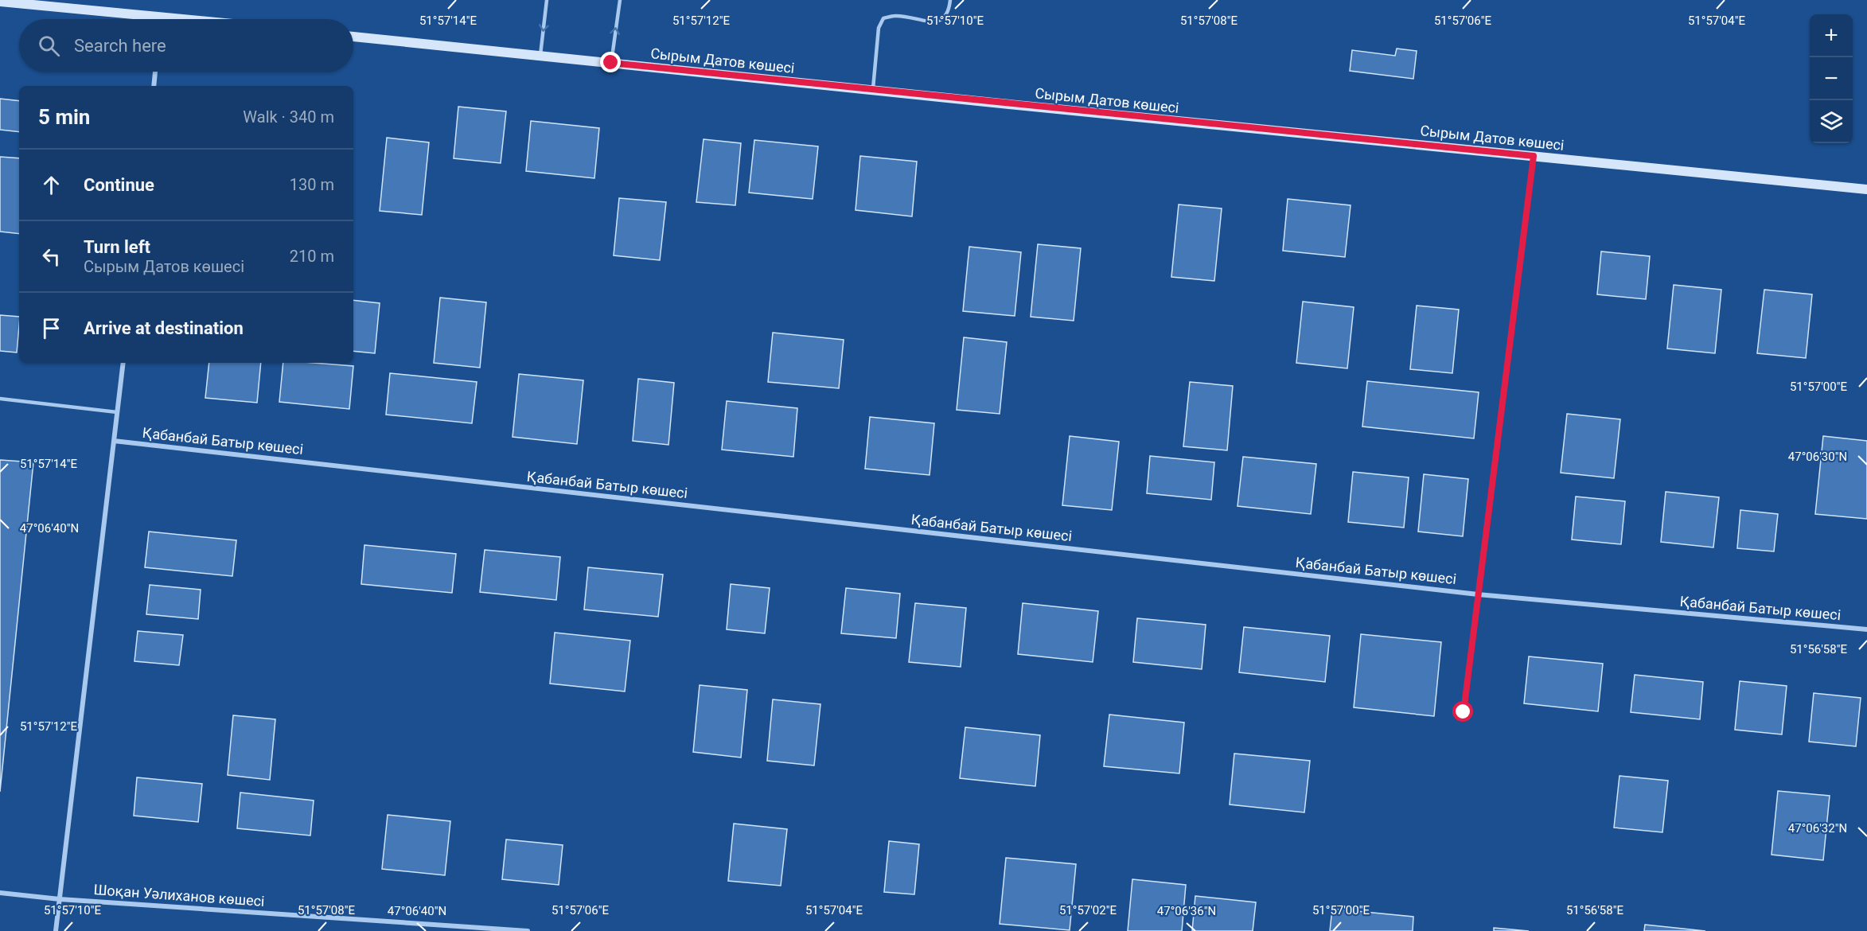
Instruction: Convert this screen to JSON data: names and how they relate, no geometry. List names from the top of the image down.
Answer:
{
  "streets": {
    "main road": ["Сырым Датов көшесі"],
    "street": ["Қабанбай Батыр көшесі", "Шоқан Уәлиханов көшесі"]
  },
  "page": {
    "map_buttons": ["+", "−"],
    "search": "Search here",
    "heading": ["5 min", "Walk · 340 m"],
    "list": [
      ["Continue", "130 m"],
      ["Turn left", "Сырым Датов көшесі", "210 m"],
      "Arrive at destination"
    ]
  },
  "coordinates": [
    "51°57'14\"E",
    "51°57'12\"E",
    "51°57'10\"E",
    "51°57'08\"E",
    "51°57'06\"E",
    "51°57'04\"E",
    "51°57'00\"E",
    "47°06'30\"N",
    "47°06'40\"N",
    "51°56'58\"E",
    "47°06'32\"N",
    "51°57'02\"E",
    "47°06'36\"N"
  ]
}
